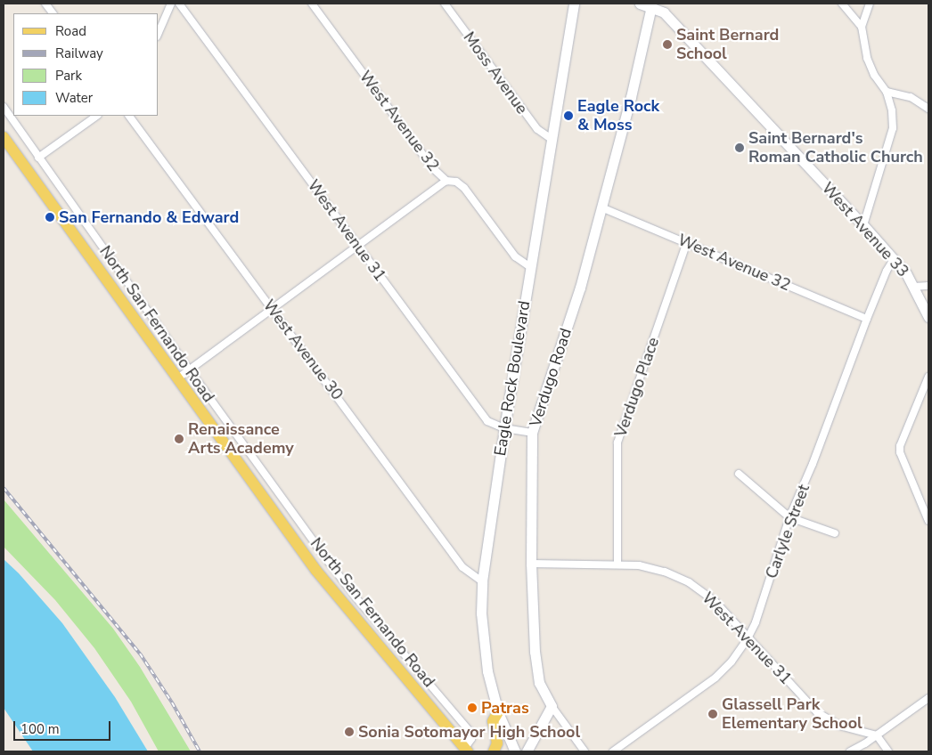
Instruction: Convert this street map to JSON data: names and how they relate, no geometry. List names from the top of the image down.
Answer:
{
  "streets": {
    "main road": ["North San Fernando Road"],
    "street": [
      "Moss Avenue",
      "West Avenue 32",
      "West Avenue 33",
      "West Avenue 31",
      "West Avenue 30",
      "Verdugo Road",
      "Eagle Rock Boulevard",
      "Verdugo Place",
      "Carlyle Street"
    ]
  },
  "crossings": [
    ["Moss Avenue", "Eagle Rock Boulevard"],
    ["West Avenue 32", "Verdugo Road"],
    ["West Avenue 32", "Eagle Rock Boulevard"],
    ["West Avenue 32", "Verdugo Place"],
    ["West Avenue 32", "Carlyle Street"],
    ["West Avenue 33", "Verdugo Road"],
    ["West Avenue 33", "Carlyle Street"],
    ["West Avenue 31", "Verdugo Road"],
    ["West Avenue 31", "Eagle Rock Boulevard"],
    ["West Avenue 31", "Verdugo Place"],
    ["West Avenue 31", "Carlyle Street"],
    ["West Avenue 30", "Eagle Rock Boulevard"]
  ],
  "places": [
    "Saint Bernard School",
    "Eagle Rock & Moss",
    "Saint Bernard's Roman Catholic Church",
    "San Fernando & Edward",
    "Renaissance Arts Academy",
    "Patras",
    "Glassell Park Elementary School",
    "Sonia Sotomayor High School"
  ],
  "legend": [
    "Road",
    "Railway",
    "Park",
    "Water"
  ],
  "scale_bar": "100 m"
}
